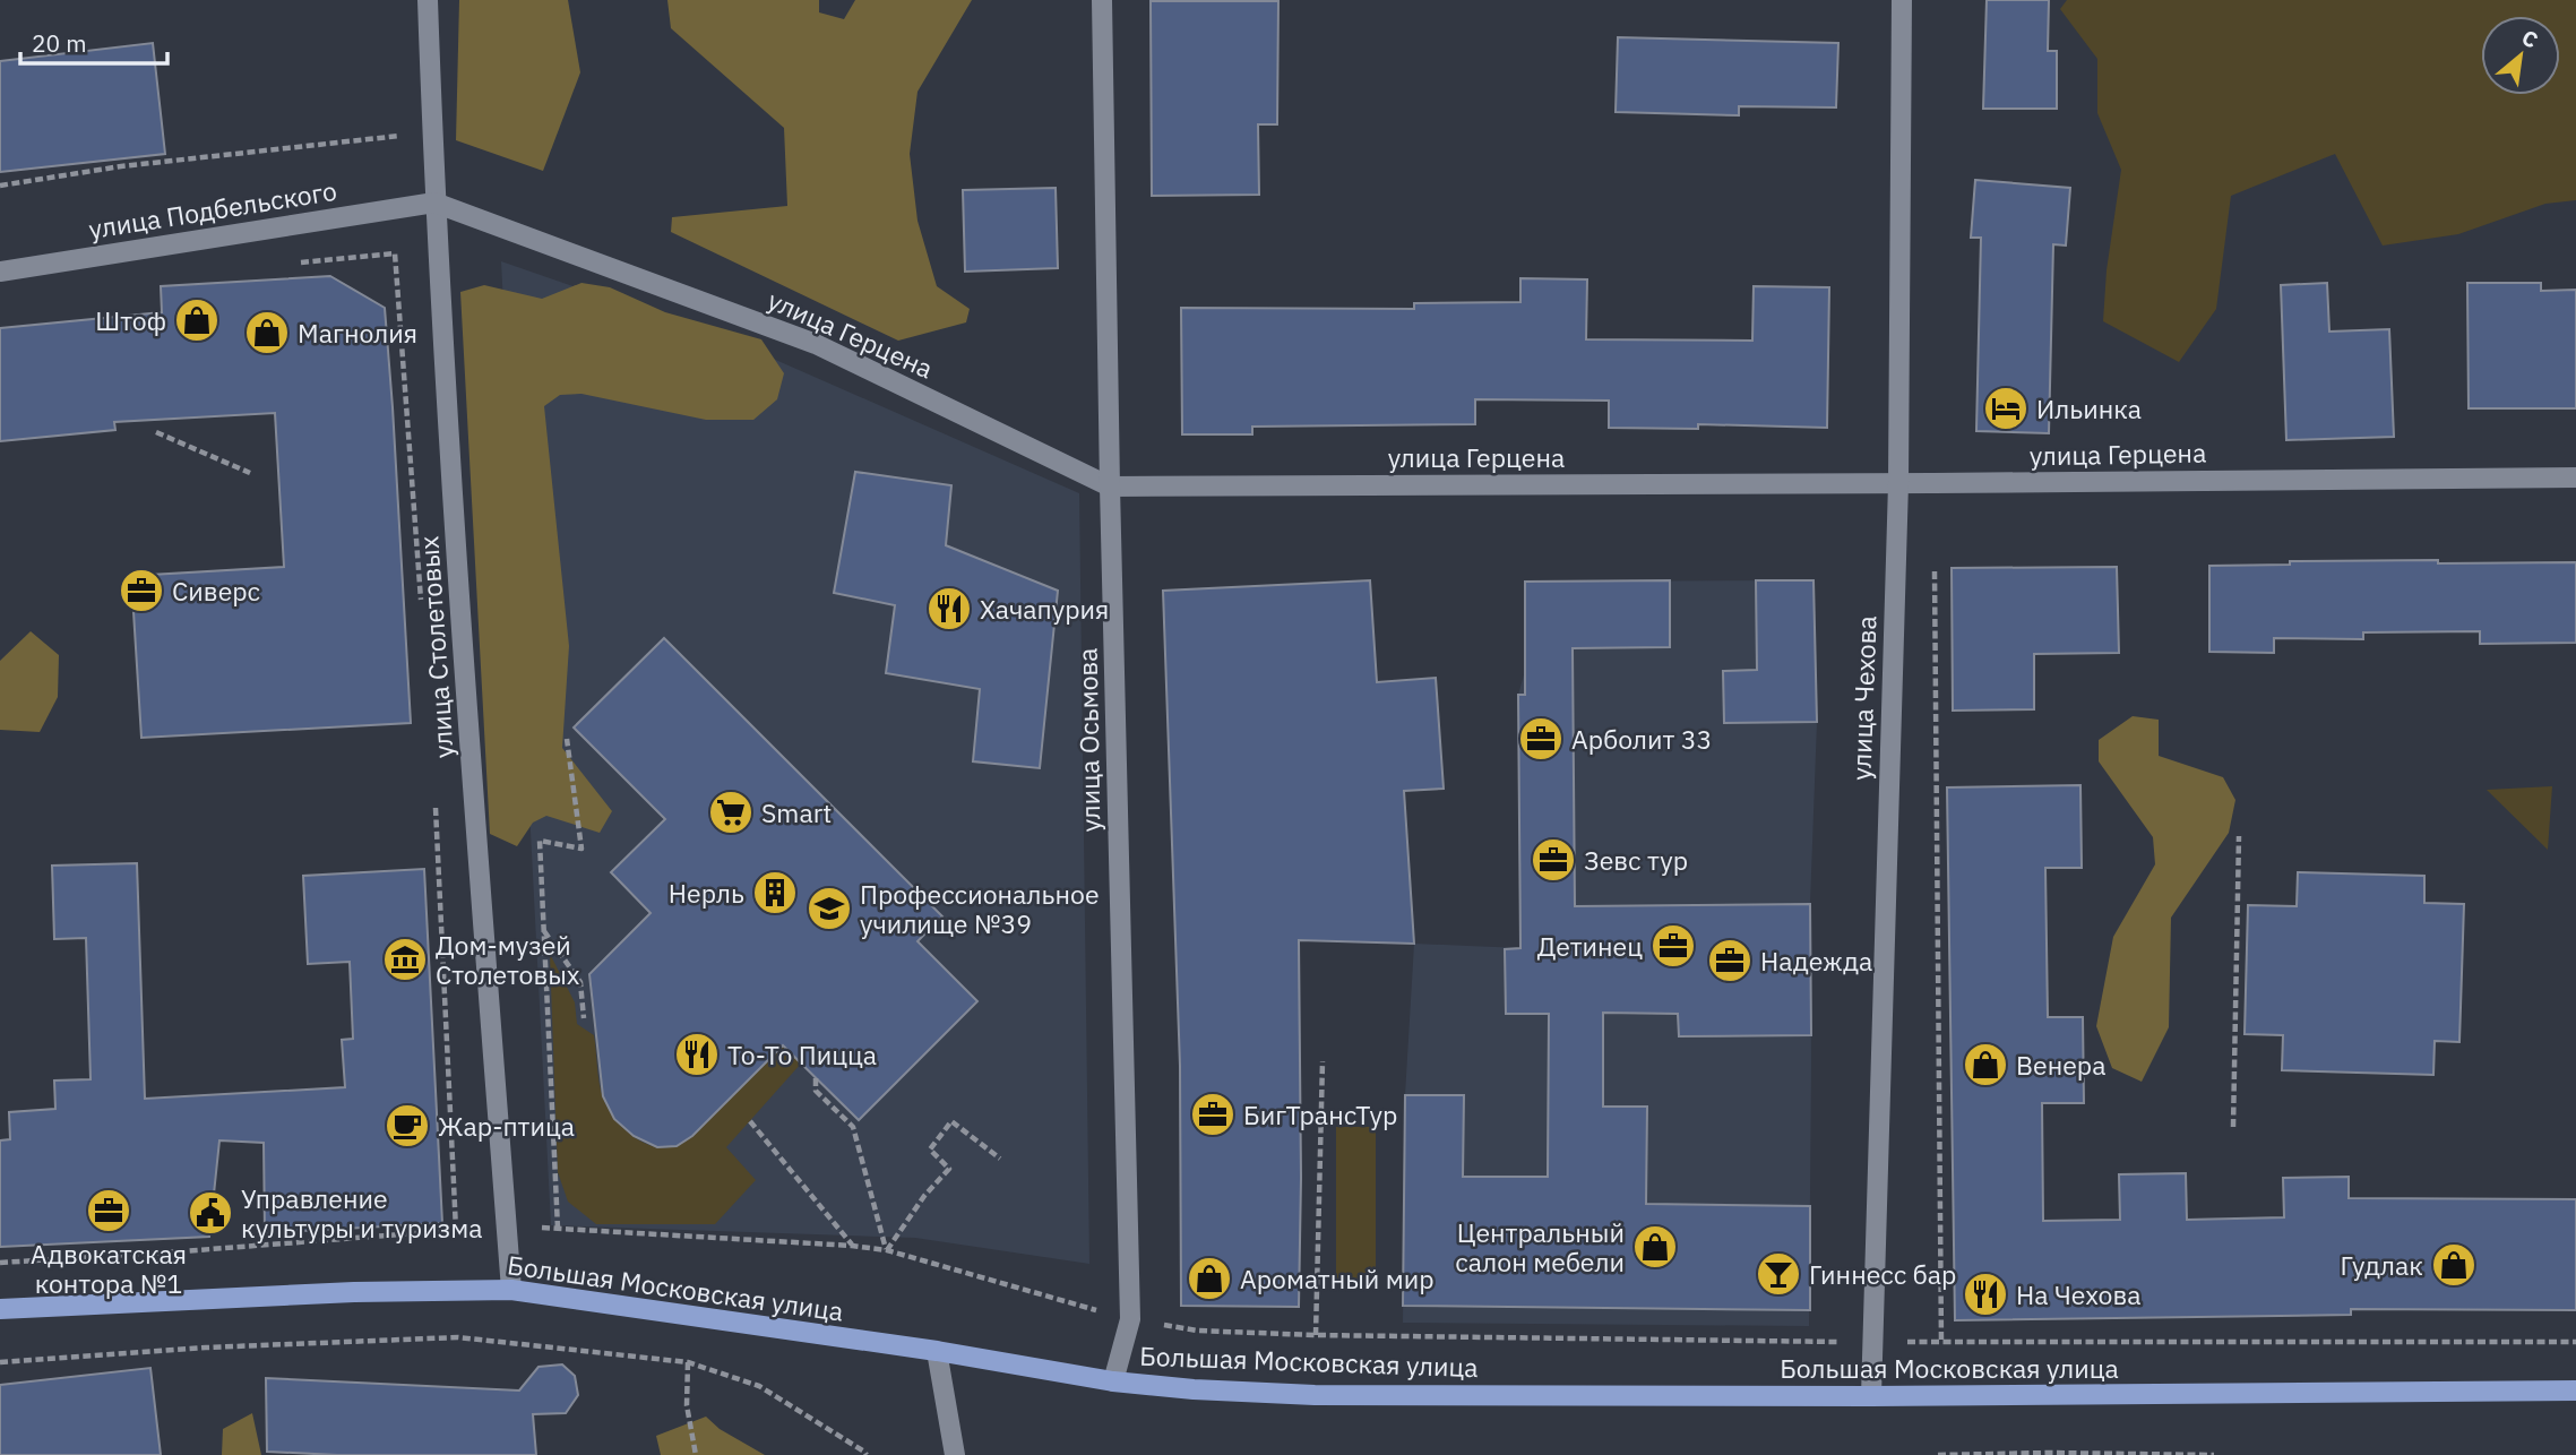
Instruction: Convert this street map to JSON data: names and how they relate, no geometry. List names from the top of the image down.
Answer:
{
  "streets": {
    "main road": ["Большая Московская улица"],
    "street": [
      "улица Подбельского",
      "улица Герцена",
      "улица Столетовых",
      "улица Чехова",
      "улица Осьмова"
    ]
  },
  "crossings": [
    ["улица Подбельского", "улица Герцена"],
    ["улица Подбельского", "улица Столетовых"],
    ["улица Герцена", "улица Столетовых"],
    ["улица Герцена", "улица Чехова"],
    ["улица Герцена", "улица Осьмова"],
    ["улица Столетовых", "Большая Московская улица"],
    ["улица Чехова", "Большая Московская улица"],
    ["улица Осьмова", "Большая Московская улица"]
  ],
  "places": {
    "shop": [
      "Штоф",
      "Магнолия",
      "Венера",
      "Центральный салон мебели",
      "Гудлак",
      "Ароматный мир"
    ],
    "hotel": ["Ильинка"],
    "office": [
      "Сиверс",
      "Арболит 33",
      "Зевс тур",
      "Детинец",
      "Надежда",
      "БигТрансТур",
      "Адвокатская контора №1"
    ],
    "restaurant": ["Хачапурия", "То-То Пицца", "На Чехова"],
    "supermarket": ["Smart"],
    "building": ["Нерль"],
    "school or university": ["Профессиональное училище №39"],
    "museum": ["Дом-музей Столетовых"],
    "cafe": ["Жар-птица"],
    "public building": ["Управление культуры и туризма"],
    "bar": ["Гиннесс бар"]
  },
  "scale_bar": "20 m",
  "north": "top right"
}
